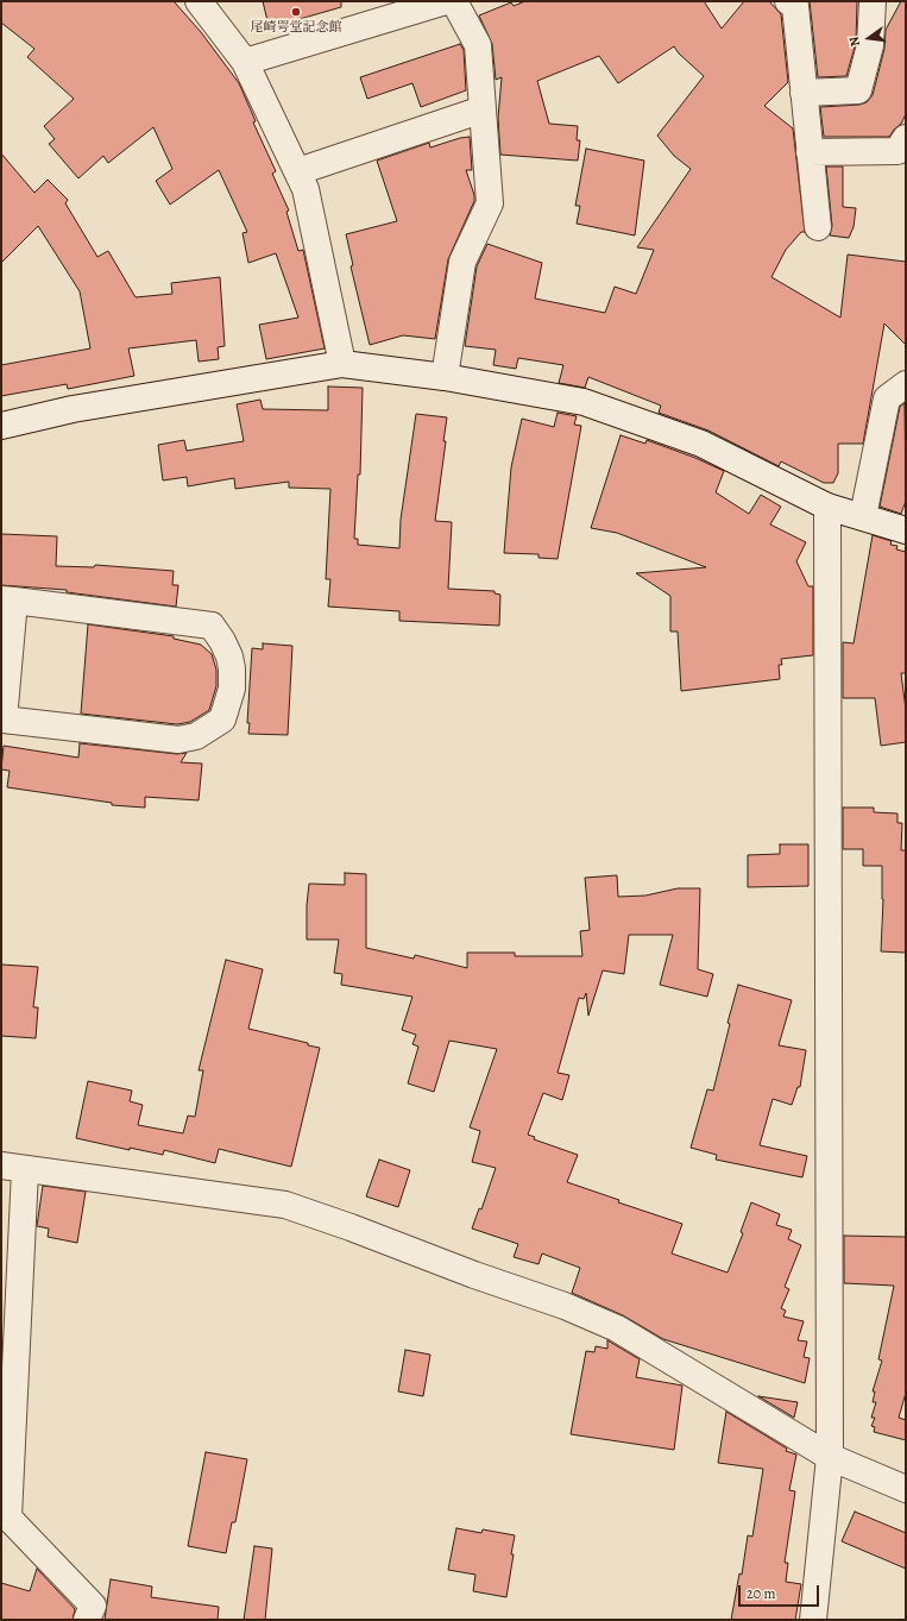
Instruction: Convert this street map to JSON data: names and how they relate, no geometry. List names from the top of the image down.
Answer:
{
  "places": ["尾崎咢堂記念館"],
  "scale_bar": "20 m",
  "north": "left"
}
